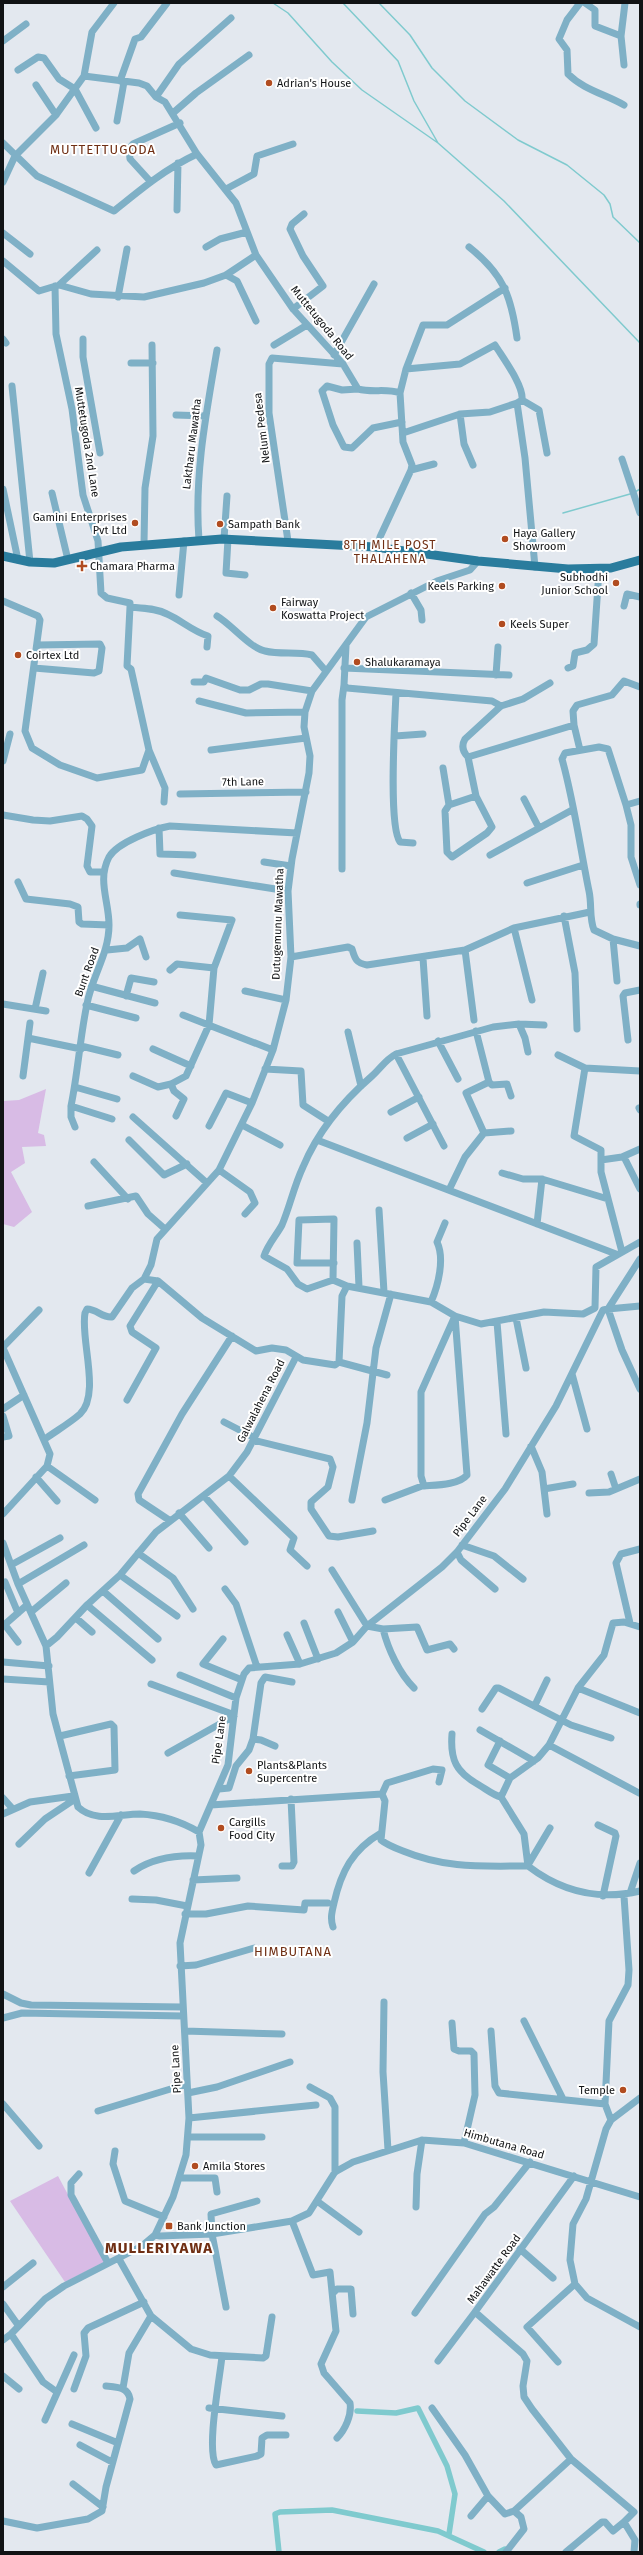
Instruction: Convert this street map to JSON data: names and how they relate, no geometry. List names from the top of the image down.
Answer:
{
  "streets": {
    "street": [
      "Muttetugoda Road",
      "Nelum Pedesa",
      "Muttetugoda 2nd Lane",
      "Laktharu Mawatha",
      "7th Lane",
      "Dutugemunu Mawatha",
      "Bunt Road",
      "Galwalahena Road",
      "Pipe Lane",
      "Himbutana Road",
      "Mahawatte Road"
    ]
  },
  "crossings": [
    ["Muttetugoda Road", "Nelum Pedesa"],
    ["7th Lane", "Dutugemunu Mawatha"],
    ["Pipe Lane", "Himbutana Road"],
    ["Himbutana Road", "Mahawatte Road"]
  ],
  "districts": [
    "MUTTETTUGODA",
    "8TH MILE POST THALAHENA",
    "HIMBUTANA",
    "MULLERIYAWA"
  ],
  "places": {
    "other": [
      "Adrian's House",
      "Gamini Enterprises Pvt Ltd",
      "Sampath Bank",
      "Haya Gallery Showroom",
      "Subhodhi Junior School",
      "Keels Parking",
      "Fairway Koswatta Project",
      "Keels Super",
      "Coirtex Ltd",
      "Shalukaramaya",
      "Plants&Plants Supercentre",
      "Cargills Food City",
      "Temple",
      "Amila Stores"
    ],
    "health": ["Chamara Pharma"],
    "transit": ["Bank Junction"]
  }
}
